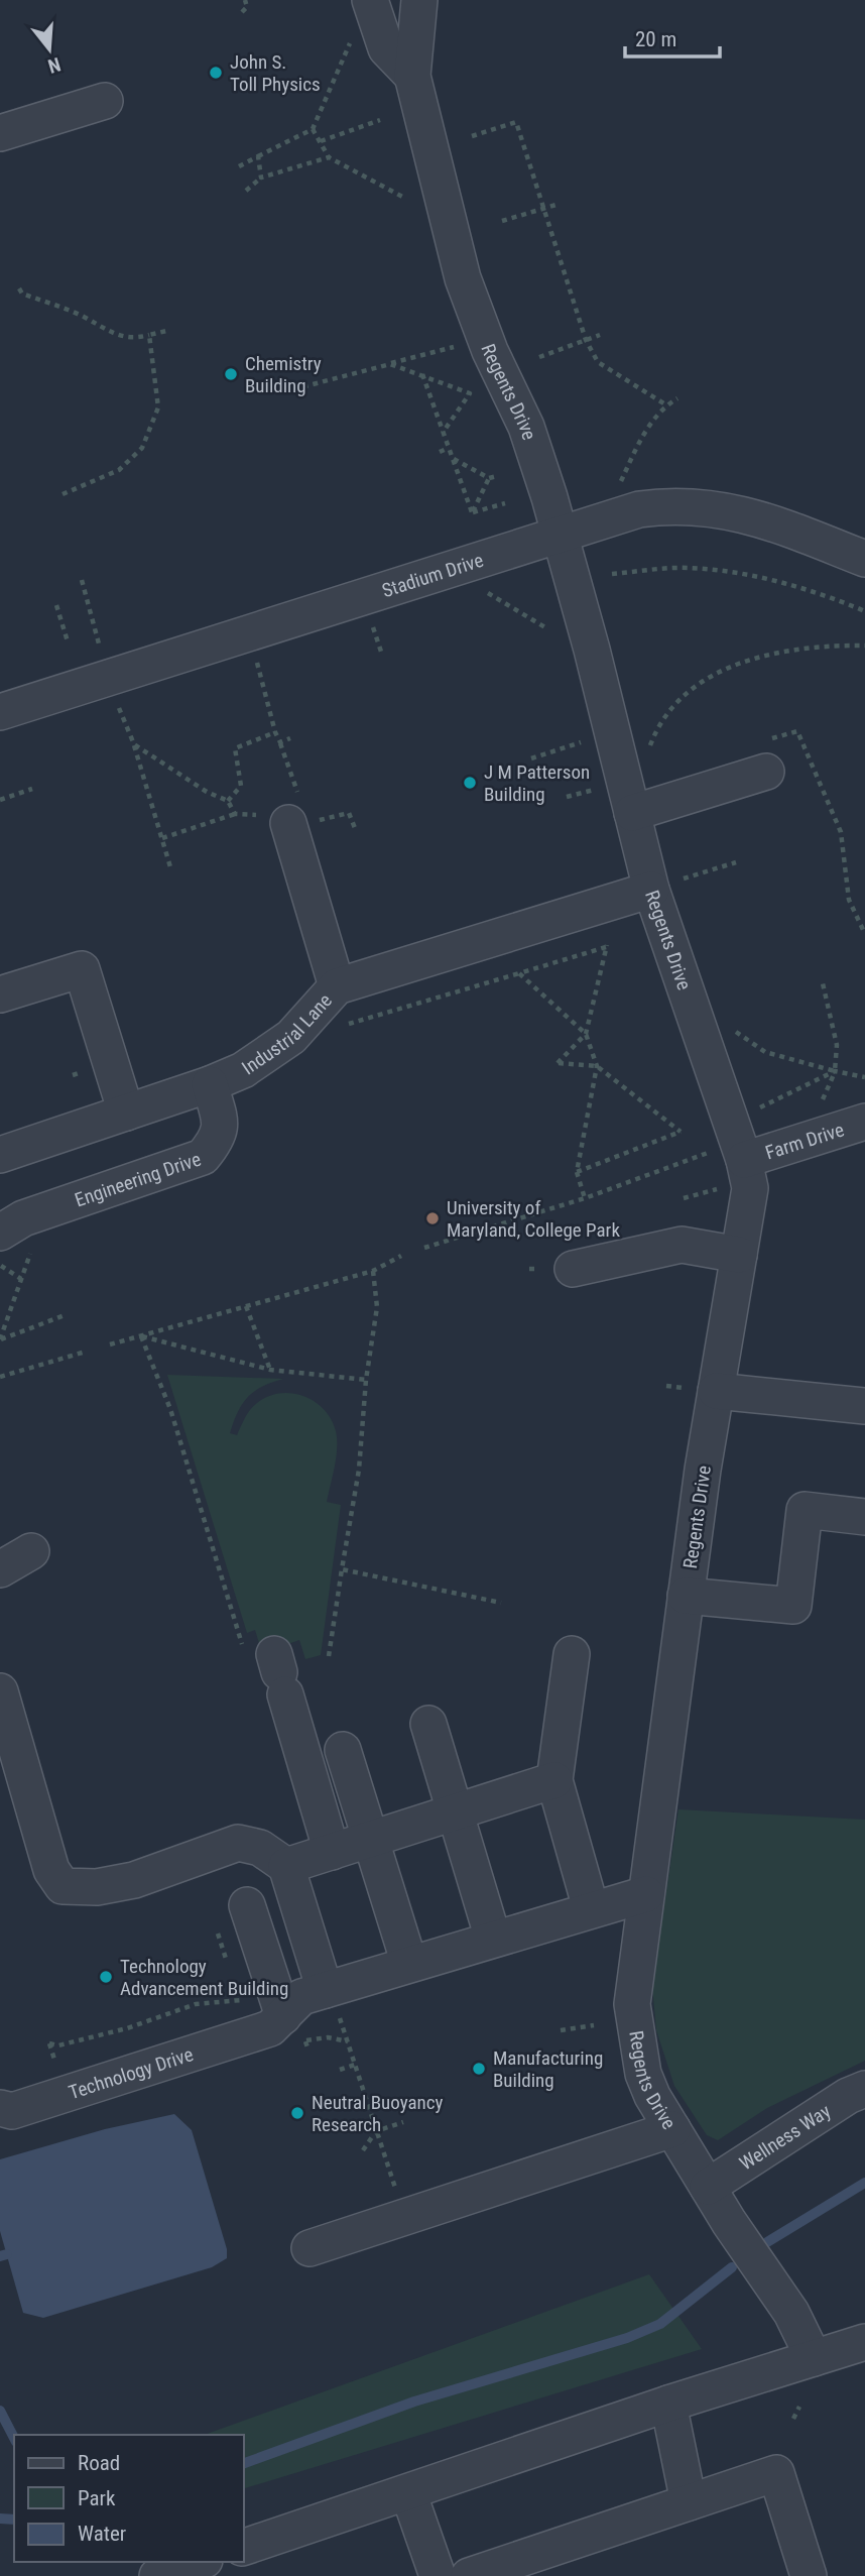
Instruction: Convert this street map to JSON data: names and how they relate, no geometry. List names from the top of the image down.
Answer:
{
  "streets": {
    "street": [
      "Regents Drive",
      "Stadium Drive",
      "Industrial Lane",
      "Farm Drive",
      "Engineering Drive",
      "Technology Drive",
      "Wellness Way"
    ]
  },
  "crossings": [
    ["Regents Drive", "Stadium Drive"],
    ["Regents Drive", "Industrial Lane"],
    ["Regents Drive", "Farm Drive"],
    ["Regents Drive", "Wellness Way"],
    ["Industrial Lane", "Engineering Drive"]
  ],
  "places": [
    "John S. Toll Physics",
    "Chemistry Building",
    "J M Patterson Building",
    "University of Maryland, College Park",
    "Technology Advancement Building",
    "Manufacturing Building",
    "Neutral Buoyancy Research"
  ],
  "legend": ["Road", "Park", "Water"],
  "scale_bar": "20 m",
  "north": "bottom"
}
